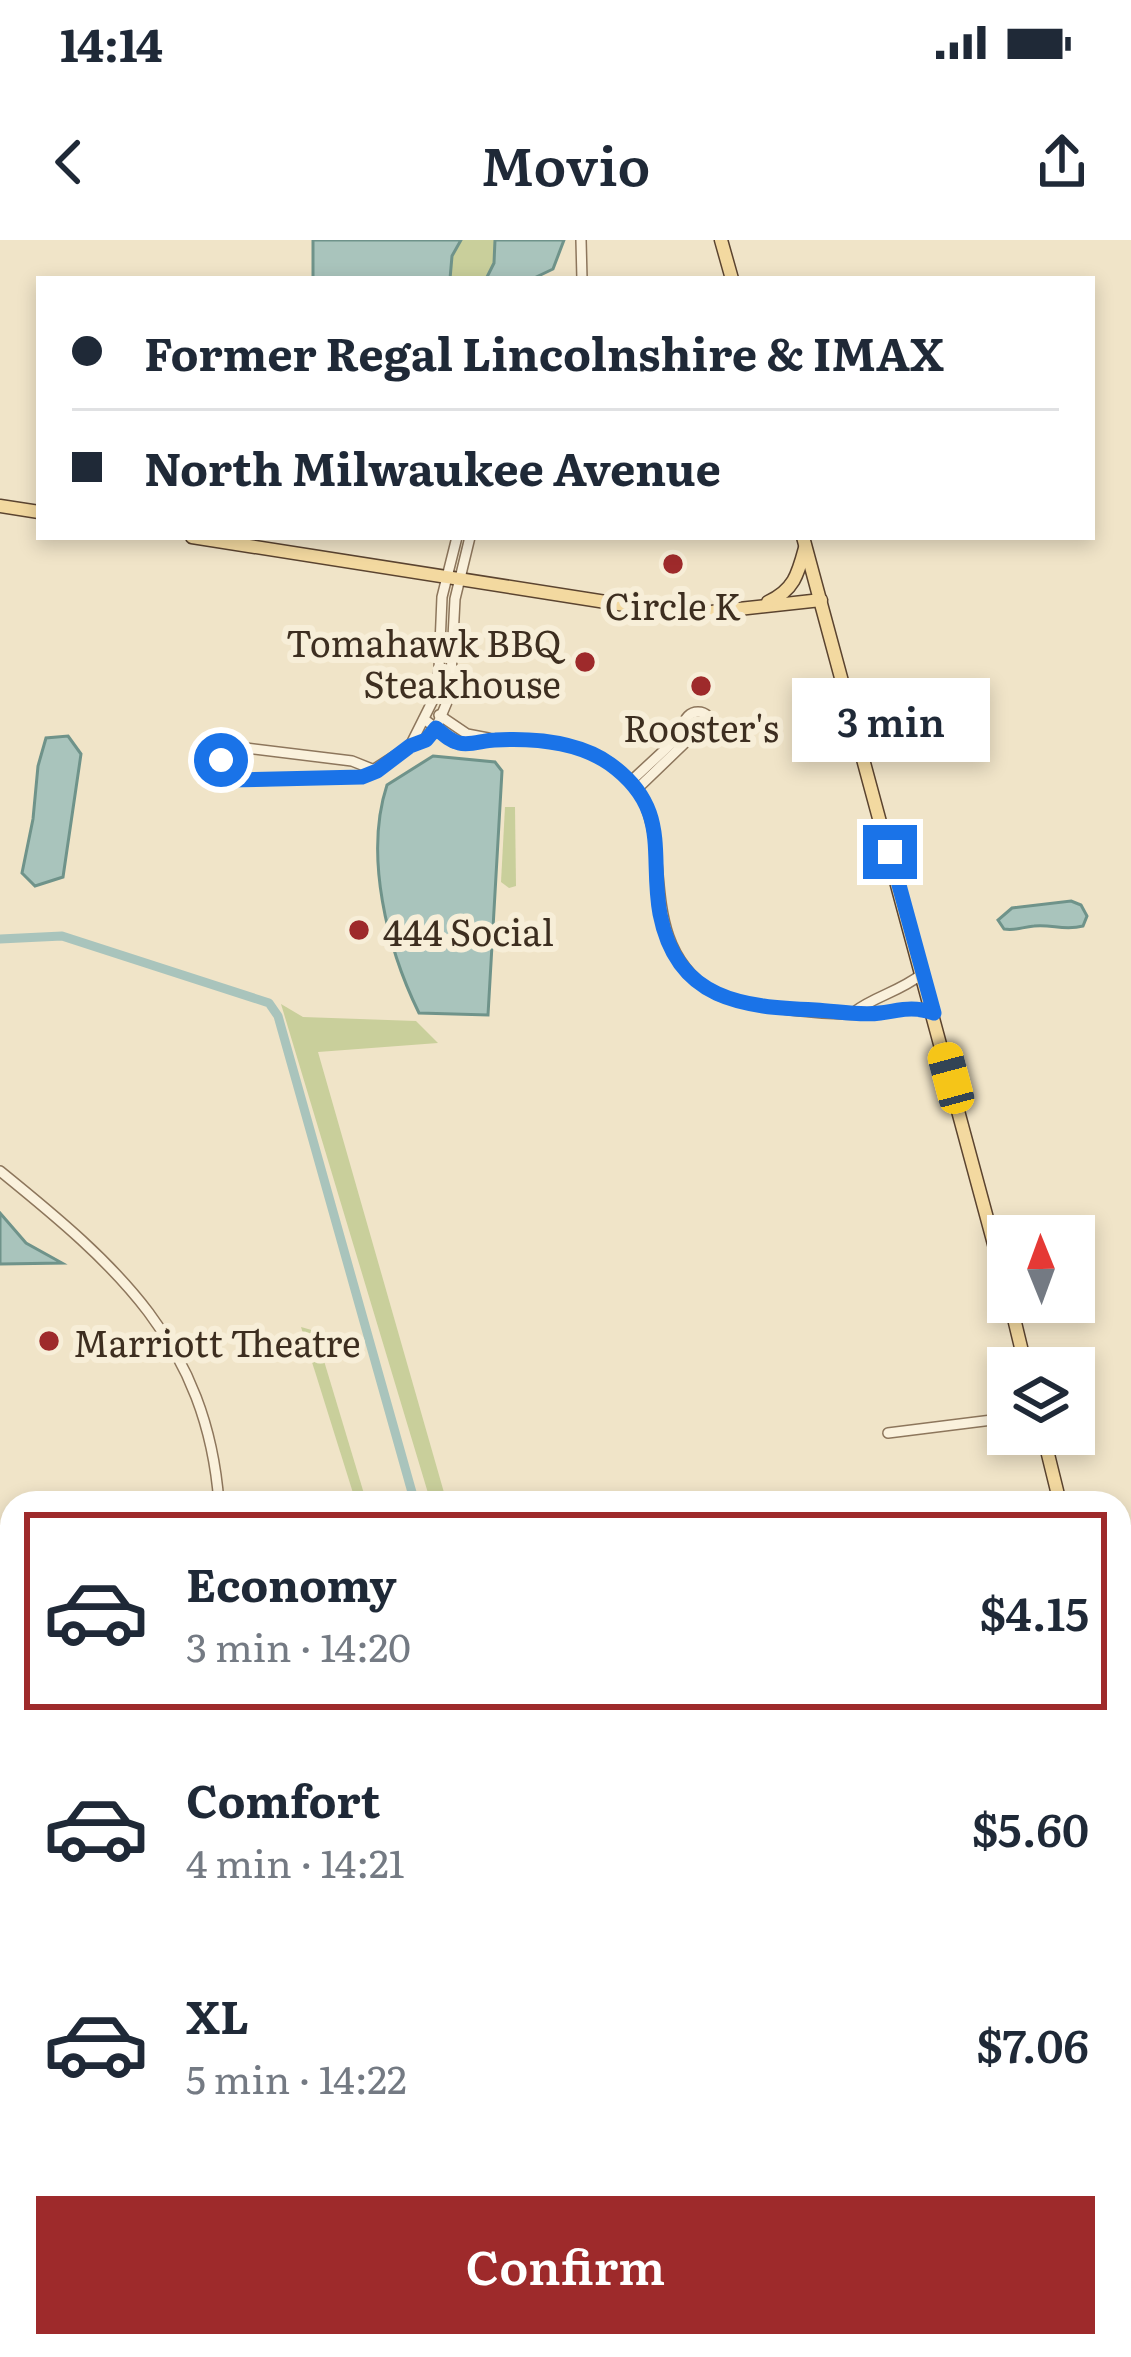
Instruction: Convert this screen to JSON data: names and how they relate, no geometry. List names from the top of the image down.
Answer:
{
  "places": [
    "Circle K",
    "Tomahawk BBQ Steakhouse",
    "Rooster's",
    "444 Social",
    "Marriott Theatre"
  ],
  "north": "top",
  "page": {
    "status": "14:14",
    "header": "Movio",
    "banner": ["Former Regal Lincolnshire & IMAX", "North Milwaukee Avenue"],
    "bubble": "3 min",
    "list": [
      {
        "name": "Economy",
        "note": "3 min · 14:20",
        "value": "$4.15"
      },
      {
        "name": "Comfort",
        "note": "4 min · 14:21",
        "value": "$5.60"
      },
      {
        "name": "XL",
        "note": "5 min · 14:22",
        "value": "$7.06"
      }
    ],
    "buttons": "Confirm"
  }
}
